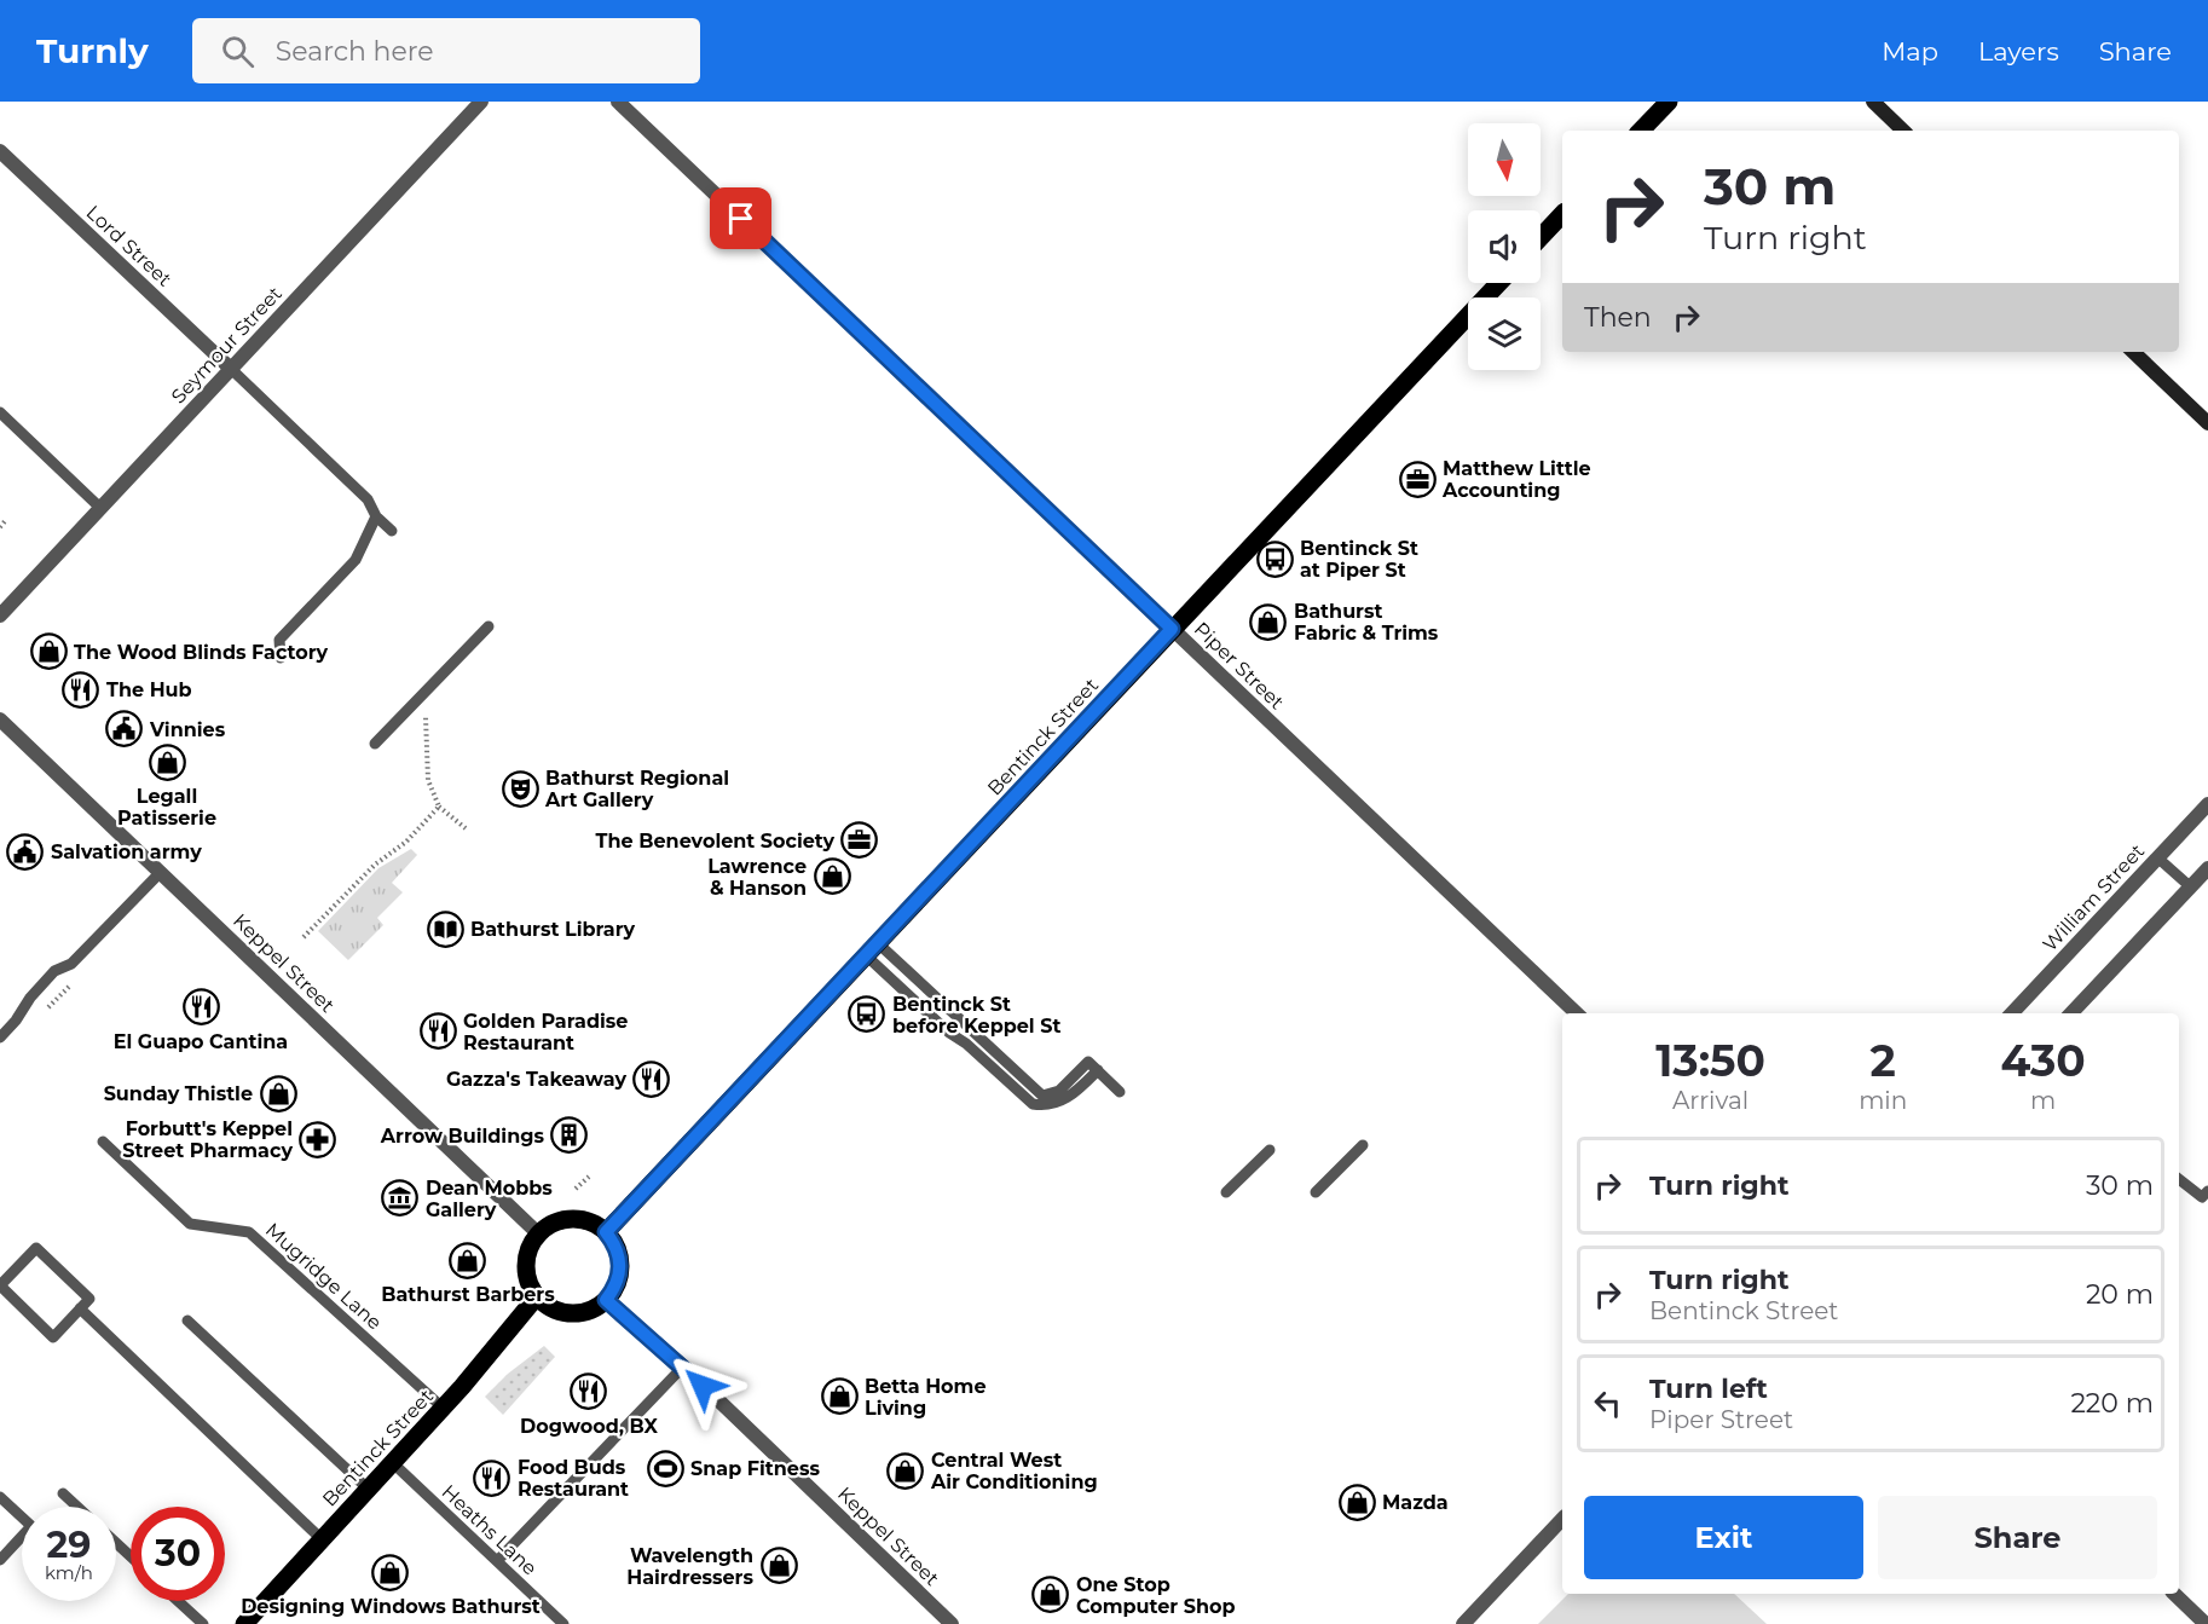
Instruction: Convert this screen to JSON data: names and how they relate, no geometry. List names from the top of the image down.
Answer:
{
  "streets": {
    "main road": ["Bentinck Street"],
    "street": [
      "Lord Street",
      "Seymour Street",
      "Piper Street",
      "William Street",
      "Keppel Street"
    ],
    "lane": ["Mugridge Lane", "Heaths Lane"]
  },
  "crossings": [
    ["Lord Street", "Seymour Street"],
    ["Piper Street", "Bentinck Street"],
    ["Bentinck Street", "Keppel Street"],
    ["Bentinck Street", "Mugridge Lane"],
    ["Bentinck Street", "Heaths Lane"]
  ],
  "places": {
    "office": ["Matthew Little Accounting", "The Benevolent Society"],
    "bus stop": ["Bentinck St at Piper St", "Bentinck St before Keppel St"],
    "shop": [
      "Bathurst Fabric & Trims",
      "The Wood Blinds Factory",
      "Legall Patisserie",
      "Lawrence & Hanson",
      "Sunday Thistle",
      "Bathurst Barbers",
      "Betta Home Living",
      "Central West Air Conditioning",
      "Mazda",
      "Wavelength Hairdressers",
      "Designing Windows Bathurst",
      "One Stop Computer Shop"
    ],
    "restaurant": [
      "The Hub",
      "El Guapo Cantina",
      "Golden Paradise Restaurant",
      "Gazza's Takeaway",
      "Dogwood, BX",
      "Food Buds Restaurant"
    ],
    "public building": ["Vinnies", "Salvation army"],
    "theatre": ["Bathurst Regional Art Gallery"],
    "library": ["Bathurst Library"],
    "building": ["Arrow Buildings"],
    "pharmacy": ["Forbutt's Keppel Street Pharmacy"],
    "museum": ["Dean Mobbs Gallery"],
    "sports": ["Snap Fitness"]
  },
  "north": "bottom",
  "page": {
    "header": "Turnly",
    "search": "Search here",
    "nav": ["Map", "Layers", "Share"],
    "turn": ["30 m", "Turn right"],
    "then": "Then",
    "eta": [
      "13:50",
      "Arrival",
      "2",
      "min",
      "430",
      "m"
    ],
    "list": [
      {
        "name": "Turn right",
        "value": "30 m"
      },
      {
        "name": "Turn right",
        "note": "Bentinck Street",
        "value": "20 m"
      },
      {
        "name": "Turn left",
        "note": "Piper Street",
        "value": "220 m"
      }
    ],
    "buttons": ["Exit", "Share"],
    "speed": "29 km/h",
    "limit": "30"
  }
}
